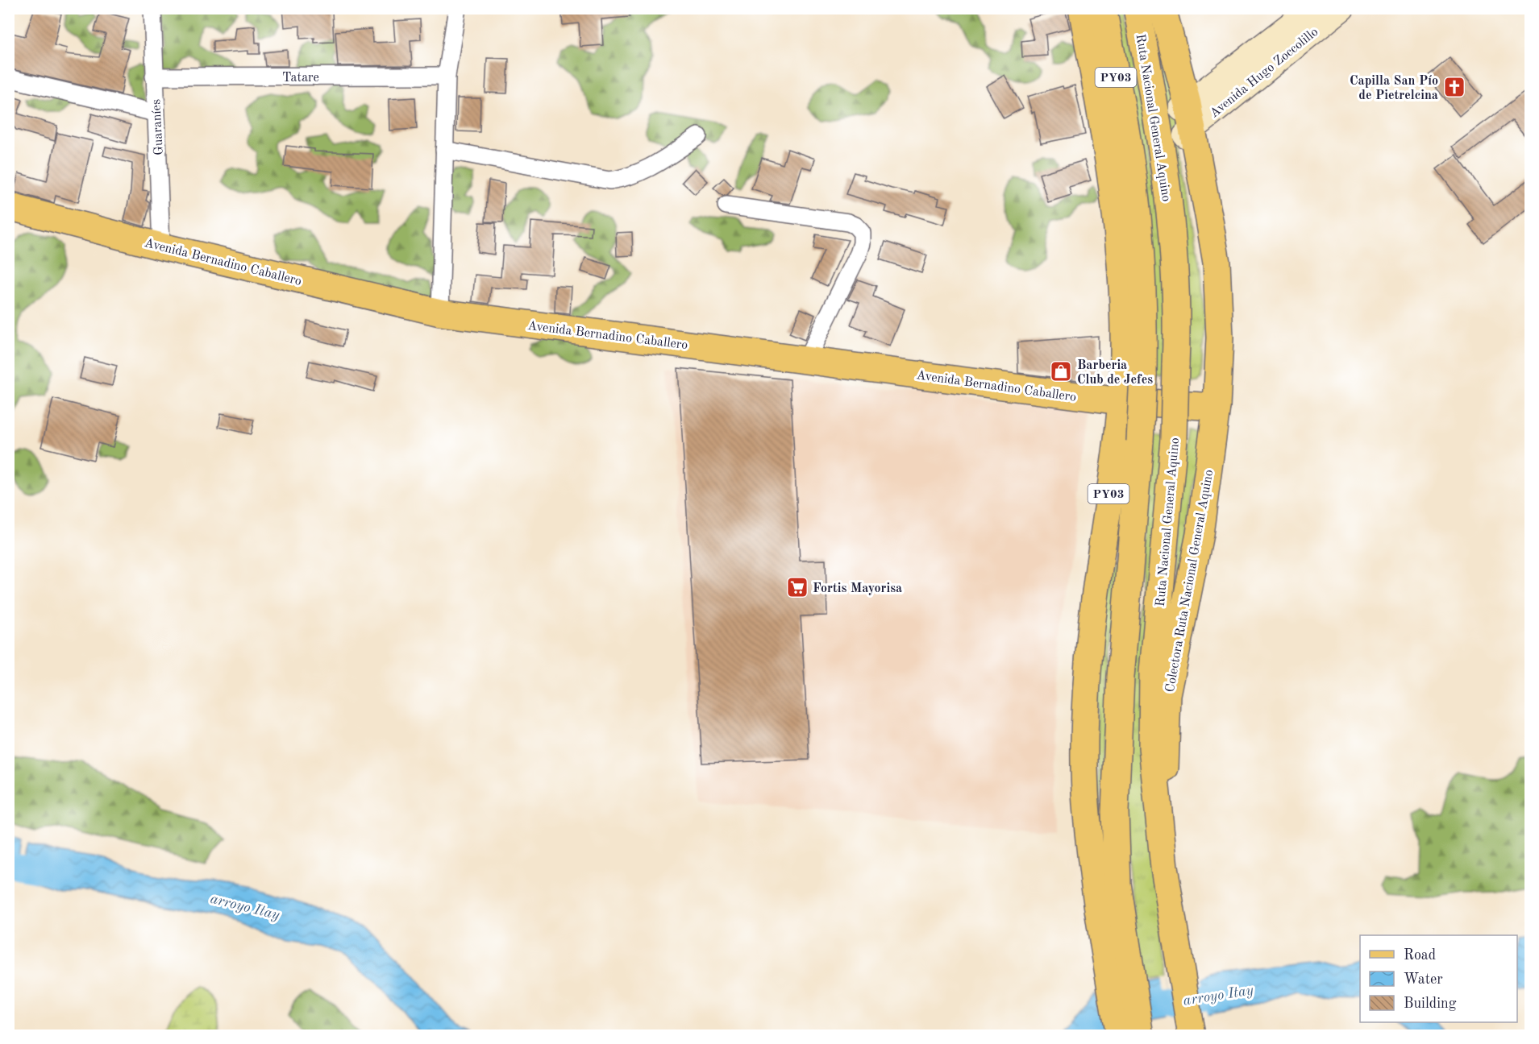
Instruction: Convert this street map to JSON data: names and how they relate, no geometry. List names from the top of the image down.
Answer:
{
  "streets": {
    "main road": [
      "PY03",
      "Ruta Nacional General Aquino",
      "Avenida Bernadino Caballero",
      "Colectora Ruta Nacional General Aquino"
    ],
    "street": ["Avenida Hugo Zoccolillo", "Tatare", "Guaraníes"]
  },
  "crossings": [
    ["Avenida Hugo Zoccolillo", "Colectora Ruta Nacional General Aquino"],
    ["Tatare", "Guaraníes"],
    ["PY03", "Avenida Bernadino Caballero"],
    ["Ruta Nacional General Aquino", "Colectora Ruta Nacional General Aquino"],
    ["Guaraníes", "Avenida Bernadino Caballero"],
    ["Avenida Bernadino Caballero", "Colectora Ruta Nacional General Aquino"]
  ],
  "water": ["arroyo Itay"],
  "places": {
    "church": ["Capilla San Pío de Pietrelcina"],
    "shop": ["Barberia Club de Jefes"],
    "supermarket": ["Fortis Mayorisa"]
  },
  "legend": ["Road", "Water", "Building"]
}
